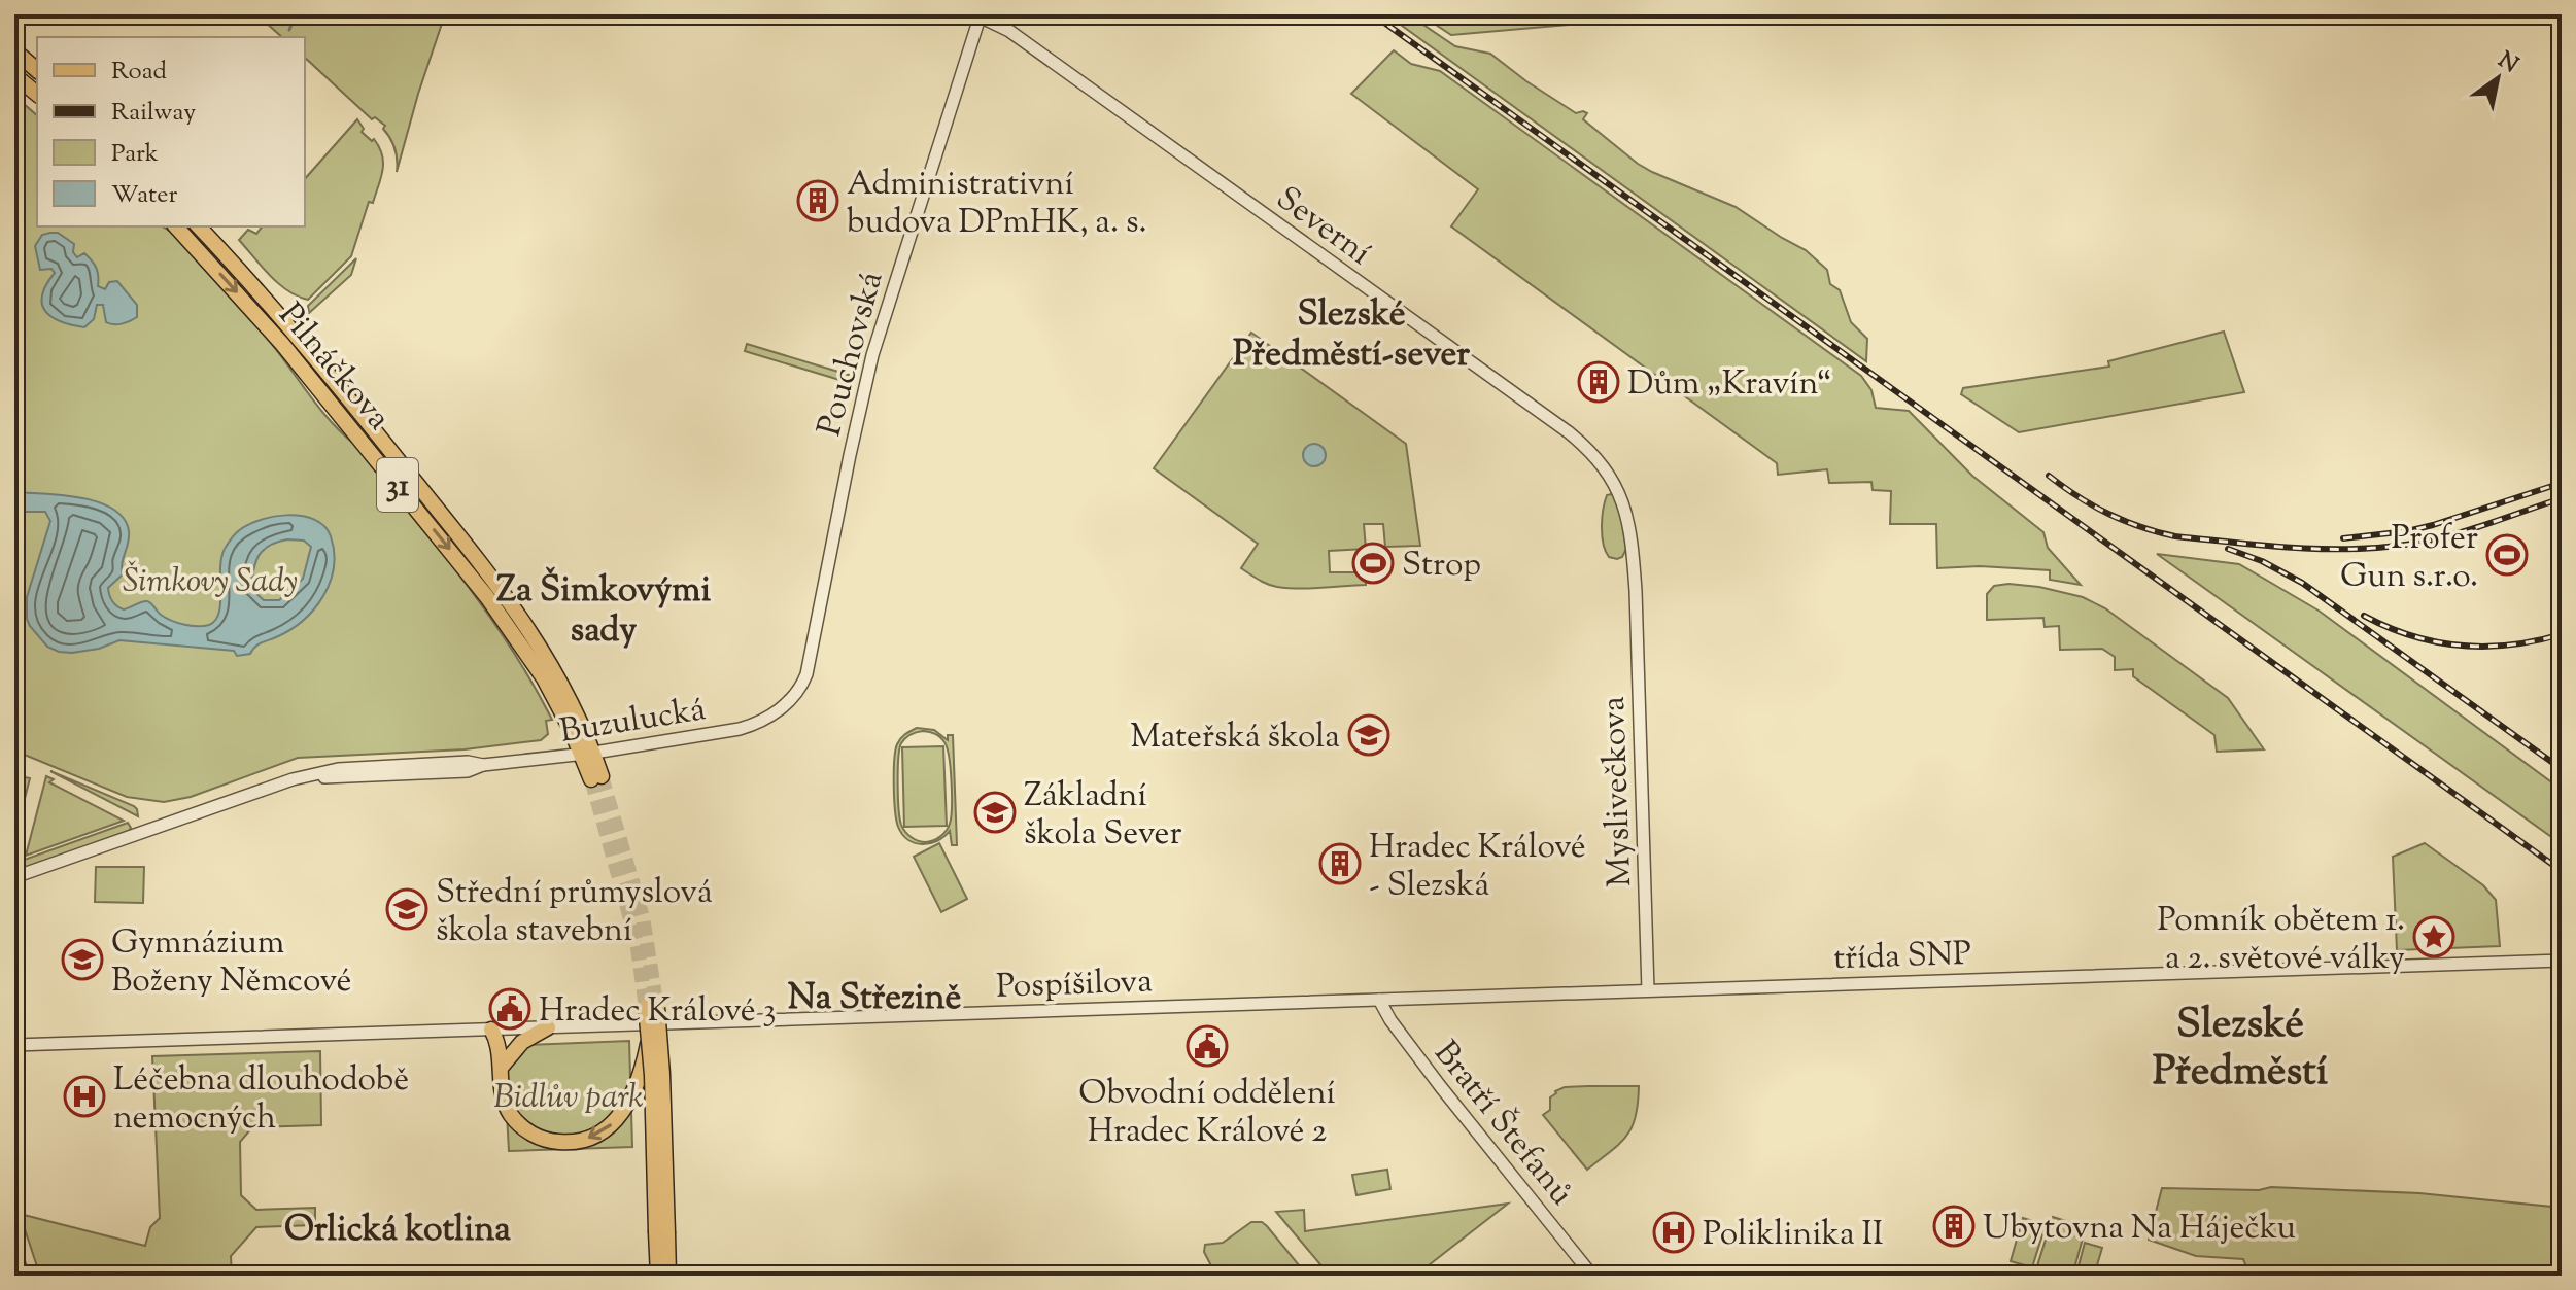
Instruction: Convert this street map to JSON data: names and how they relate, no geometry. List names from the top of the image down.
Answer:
{
  "streets": {
    "main road": ["Pilnáčkova", "31"],
    "street": [
      "Severní",
      "Pouchovská",
      "Buzulucká",
      "Myslivečkova",
      "třída SNP",
      "Pospíšilova",
      "Bratří Štefanů"
    ]
  },
  "crossings": [
    ["Severní", "Pouchovská"],
    ["Severní", "Myslivečkova"],
    ["Pouchovská", "Buzulucká"],
    ["Pilnáčkova", "31"],
    ["Pilnáčkova", "Buzulucká"],
    ["31", "Buzulucká"],
    ["Myslivečkova", "třída SNP"],
    ["třída SNP", "Pospíšilova"],
    ["třída SNP", "Bratří Štefanů"]
  ],
  "districts": [
    "Slezské Předměstí-sever",
    "Za Šimkovými sady",
    "Na Střezině",
    "Slezské Předměstí",
    "Orlická kotlina"
  ],
  "parks": ["Šimkovy Sady", "Bidlův park"],
  "places": {
    "building": [
      "Administrativní budova DPmHK, a. s.",
      "Dům „Kravín“",
      "Hradec Králové - Slezská",
      "Ubytovna Na Háječku"
    ],
    "sports": ["Profer Gun s.r.o.", "Strop"],
    "school or university": [
      "Mateřská škola",
      "Základní škola Sever",
      "Střední průmyslová škola stavební",
      "Gymnázium Boženy Němcové"
    ],
    "place": ["Pomník obětem 1. a 2. světové války"],
    "public building": ["Hradec Králové 3", "Obvodní oddělení Hradec Králové 2"],
    "hospital": ["Léčebna dlouhodobě nemocných", "Poliklinika II"]
  },
  "legend": [
    "Road",
    "Railway",
    "Park",
    "Water"
  ],
  "north": "top right"
}
